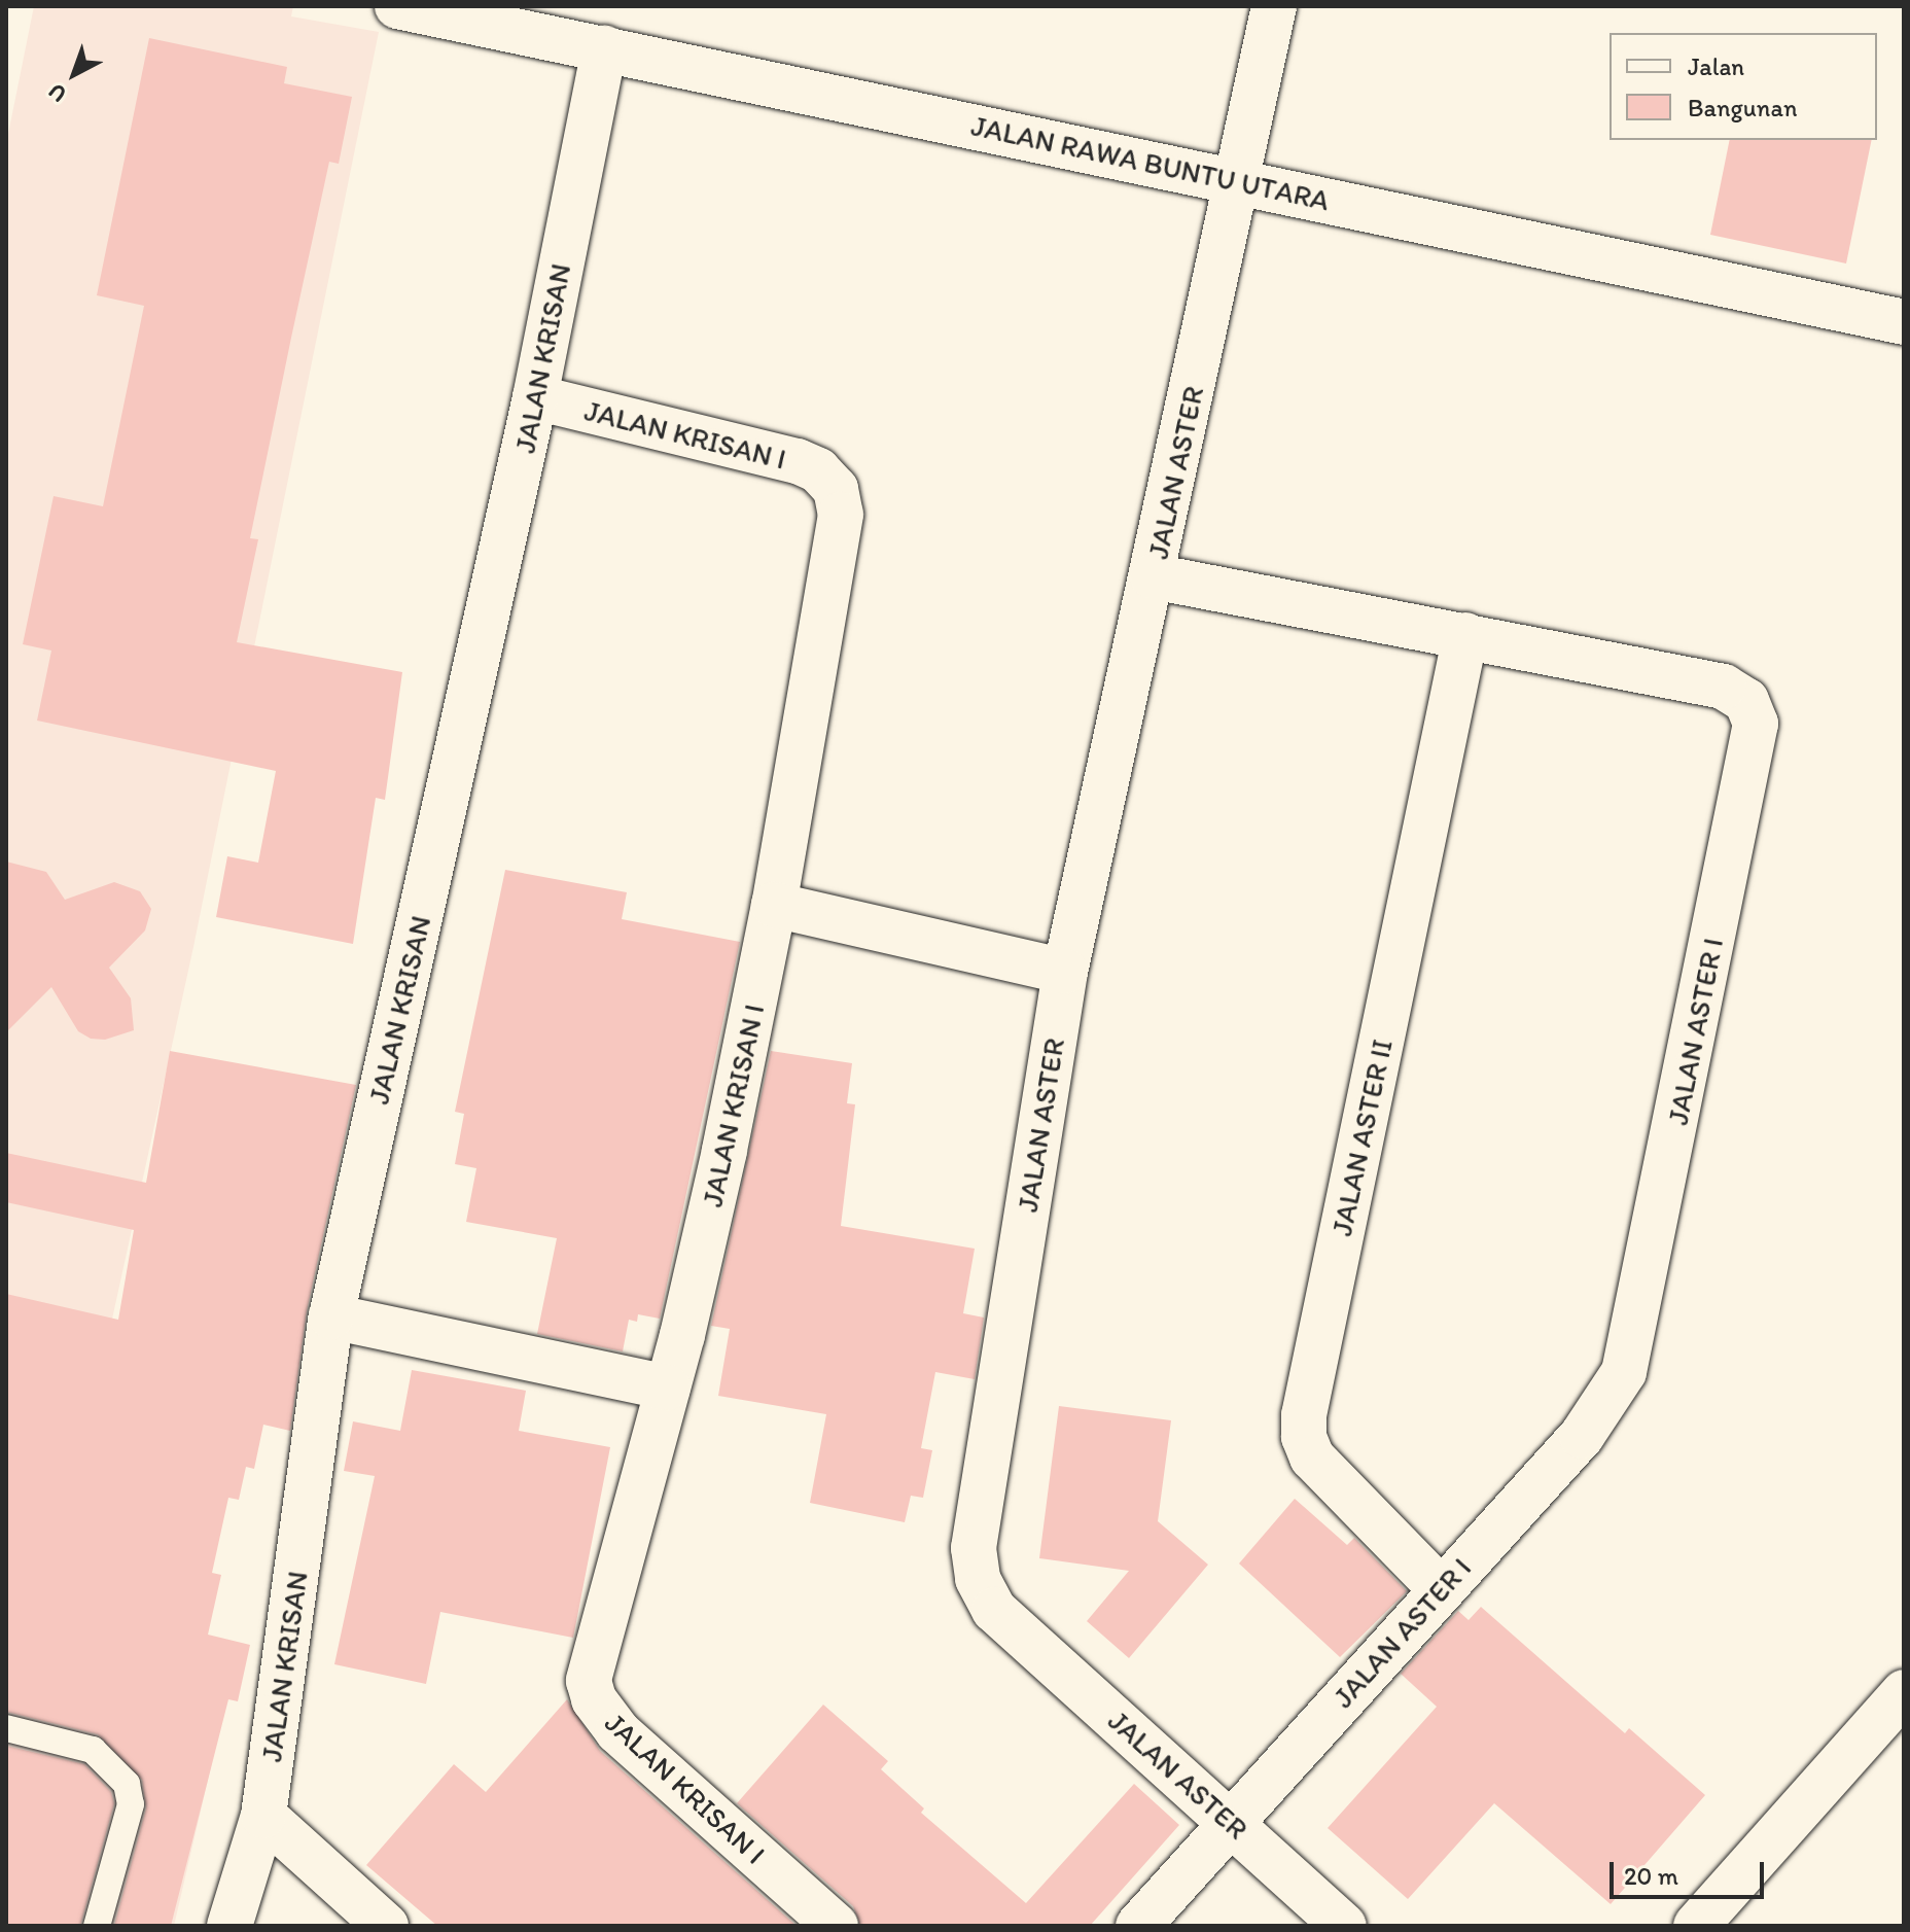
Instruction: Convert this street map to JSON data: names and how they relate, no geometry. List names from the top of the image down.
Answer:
{
  "streets": {
    "street": [
      "JALAN RAWA BUNTU UTARA",
      "JALAN KRISAN",
      "JALAN KRISAN I",
      "JALAN ASTER",
      "JALAN ASTER I",
      "JALAN ASTER II"
    ]
  },
  "crossings": [
    ["JALAN RAWA BUNTU UTARA", "JALAN KRISAN"],
    ["JALAN RAWA BUNTU UTARA", "JALAN ASTER"],
    ["JALAN KRISAN", "JALAN KRISAN I"],
    ["JALAN ASTER", "JALAN ASTER I"],
    ["JALAN ASTER I", "JALAN ASTER II"]
  ],
  "legend": ["Jalan", "Bangunan"],
  "scale_bar": "20 m",
  "north": "bottom left"
}
